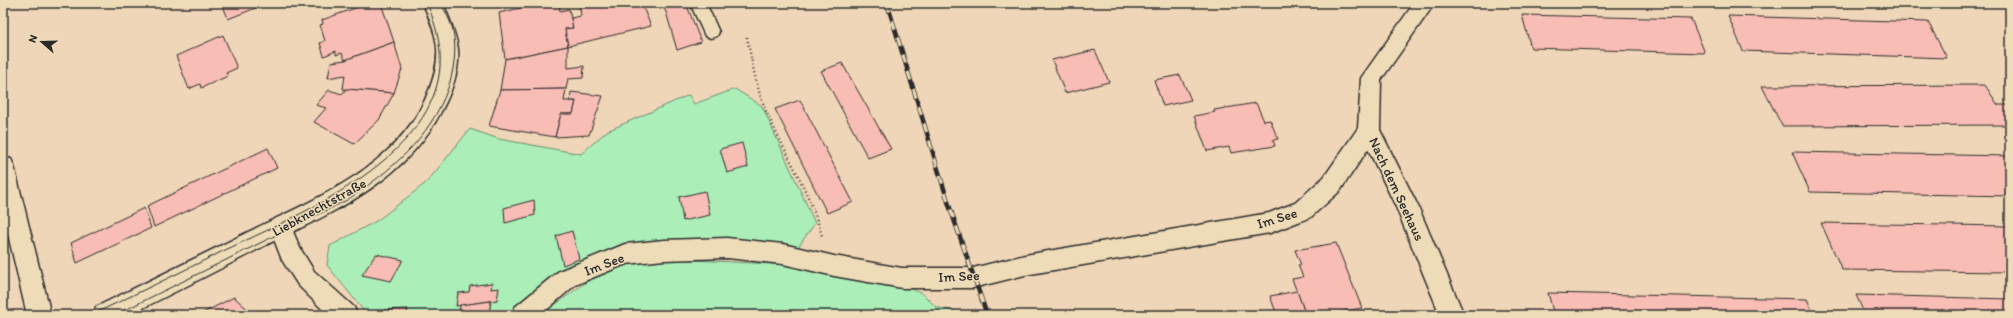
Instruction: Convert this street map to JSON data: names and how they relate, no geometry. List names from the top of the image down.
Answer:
{
  "streets": {
    "street": ["Nach dem Seehaus", "Liebknechtstraße", "Im See"]
  },
  "crossings": [
    ["Nach dem Seehaus", "Im See"]
  ],
  "north": "left"
}
